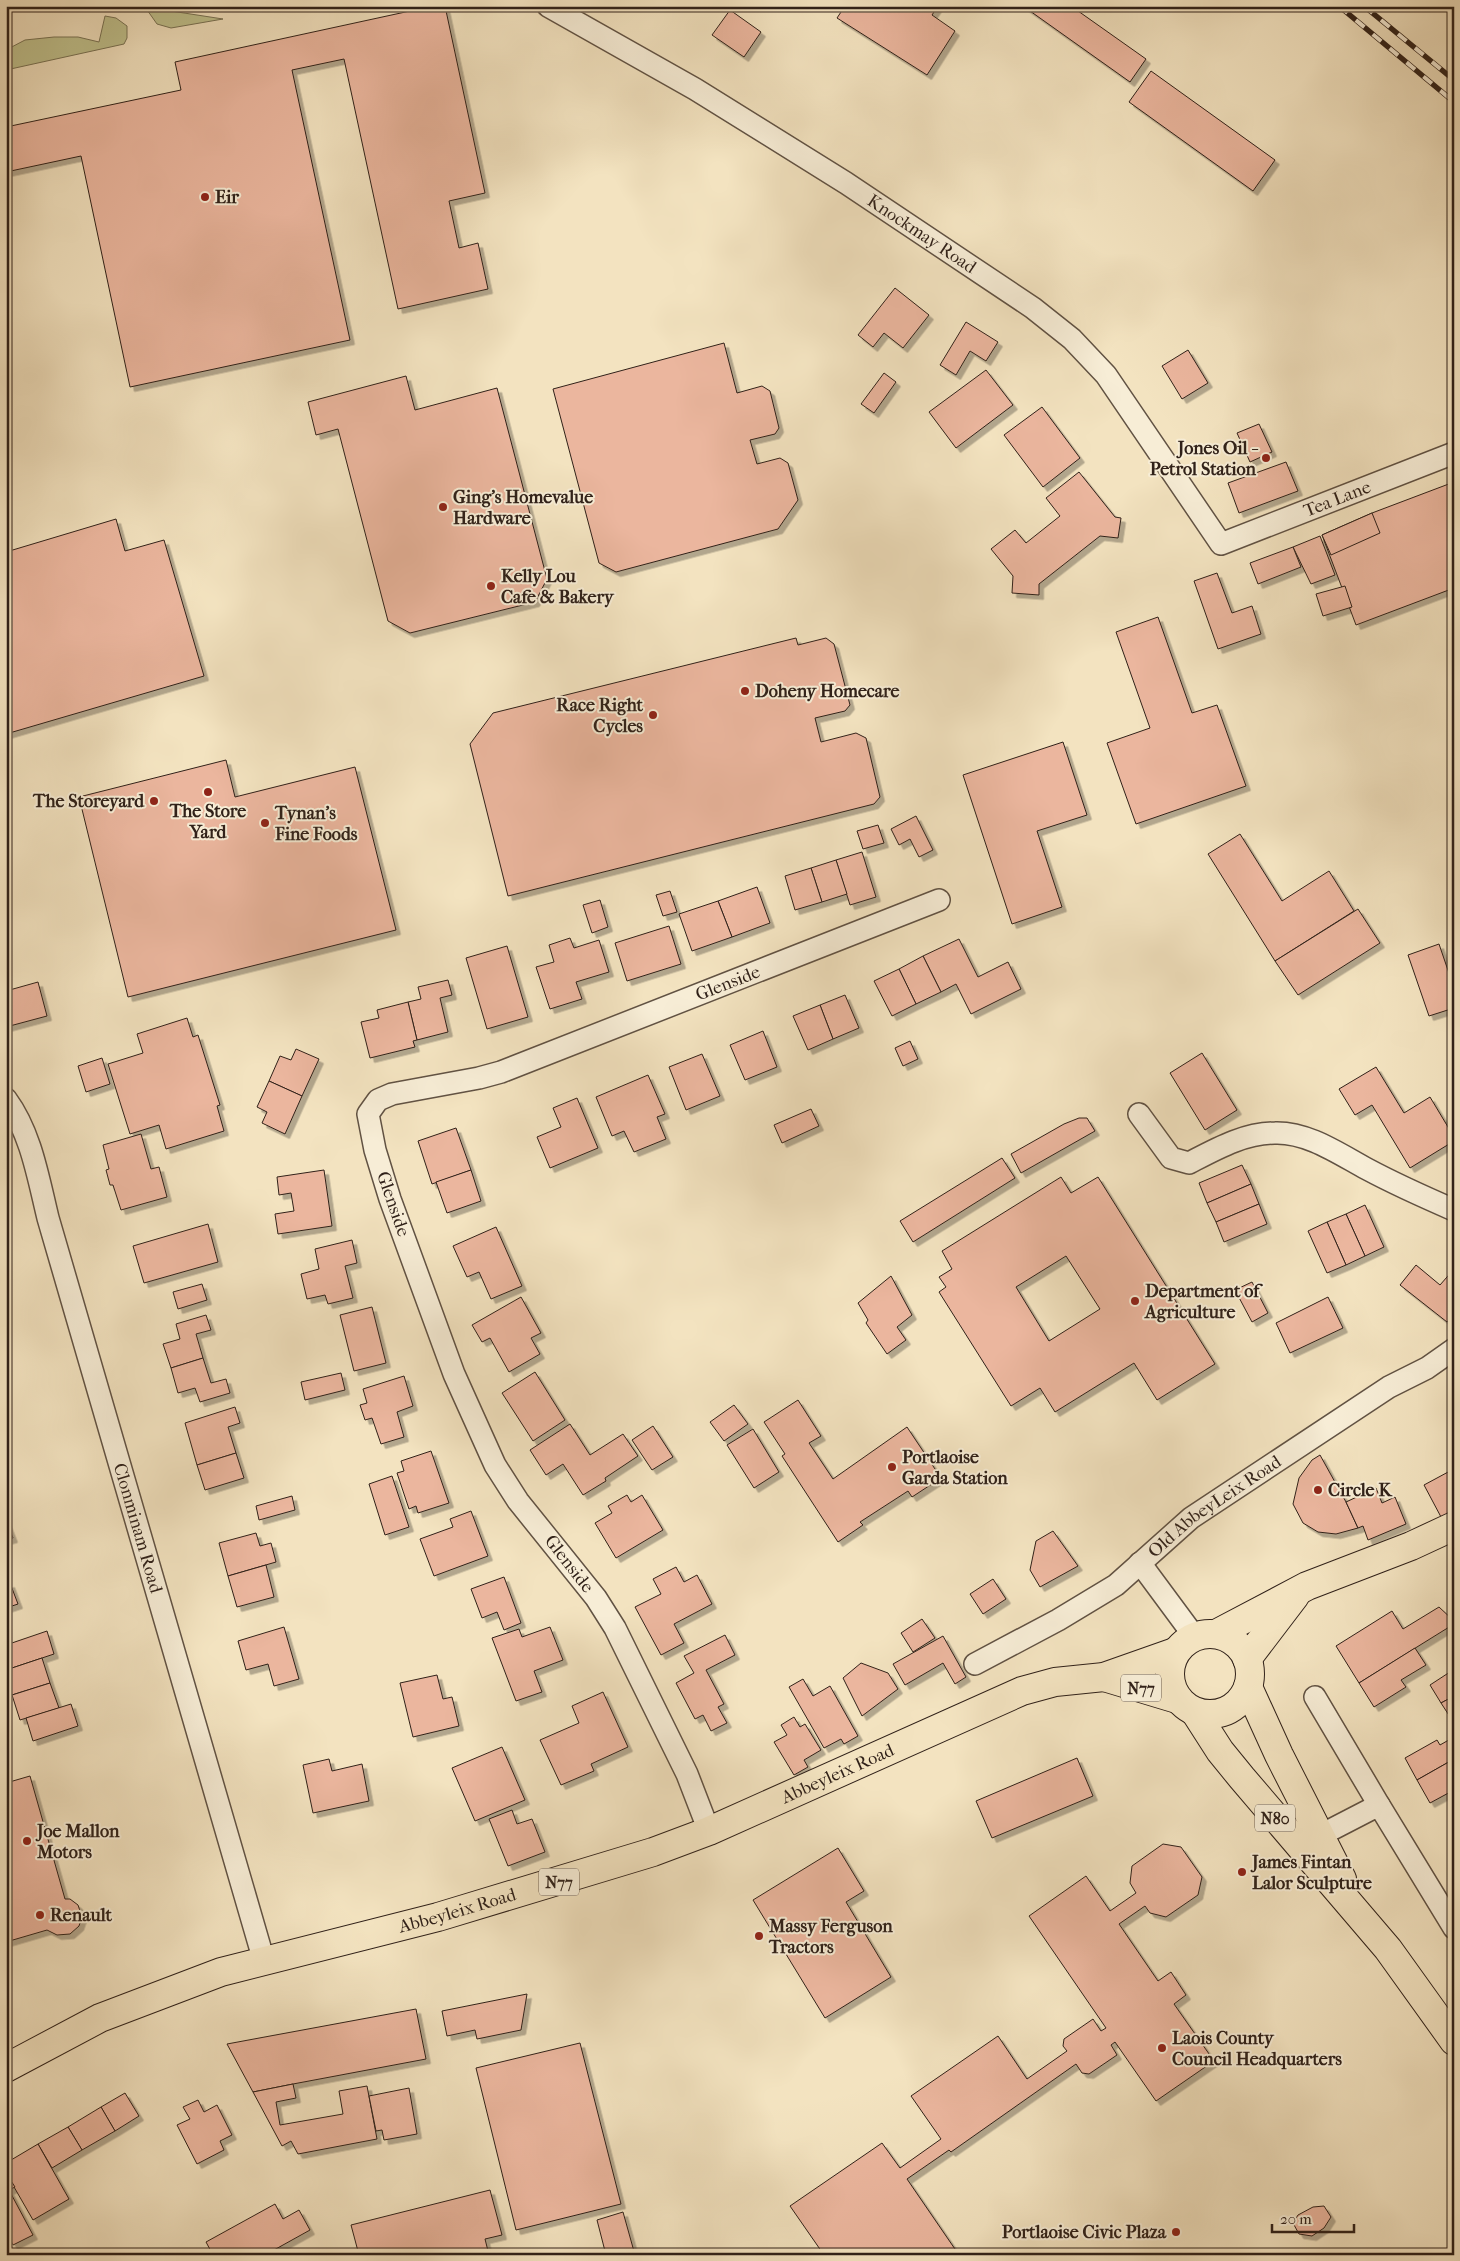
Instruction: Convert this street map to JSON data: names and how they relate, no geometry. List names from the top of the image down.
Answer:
{
  "streets": {
    "main road": ["N77", "Abbeyleix Road", "N80"],
    "street": [
      "Knockmay Road",
      "Tea Lane",
      "Glenside",
      "Old AbbeyLeix Road",
      "Clonminam Road"
    ]
  },
  "crossings": [
    ["Knockmay Road", "Tea Lane"],
    ["Glenside", "Abbeyleix Road"],
    ["Clonminam Road", "Abbeyleix Road"],
    ["N77", "Abbeyleix Road"],
    ["N77", "N80"]
  ],
  "places": [
    "Eir",
    "Jones Oil - Petrol Station",
    "Ging's Homevalue Hardware",
    "Kelly Lou Cafe & Bakery",
    "Doheny Homecare",
    "Race Right Cycles",
    "The Store Yard",
    "The Storeyard",
    "Tynan's Fine Foods",
    "Department of Agriculture",
    "Portlaoise Garda Station",
    "Circle K",
    "Joe Mallon Motors",
    "James Fintan Lalor Sculpture",
    "Renault",
    "Massy Ferguson Tractors",
    "Laois County Council Headquarters",
    "Portlaoise Civic Plaza"
  ],
  "scale_bar": "20 m"
}
